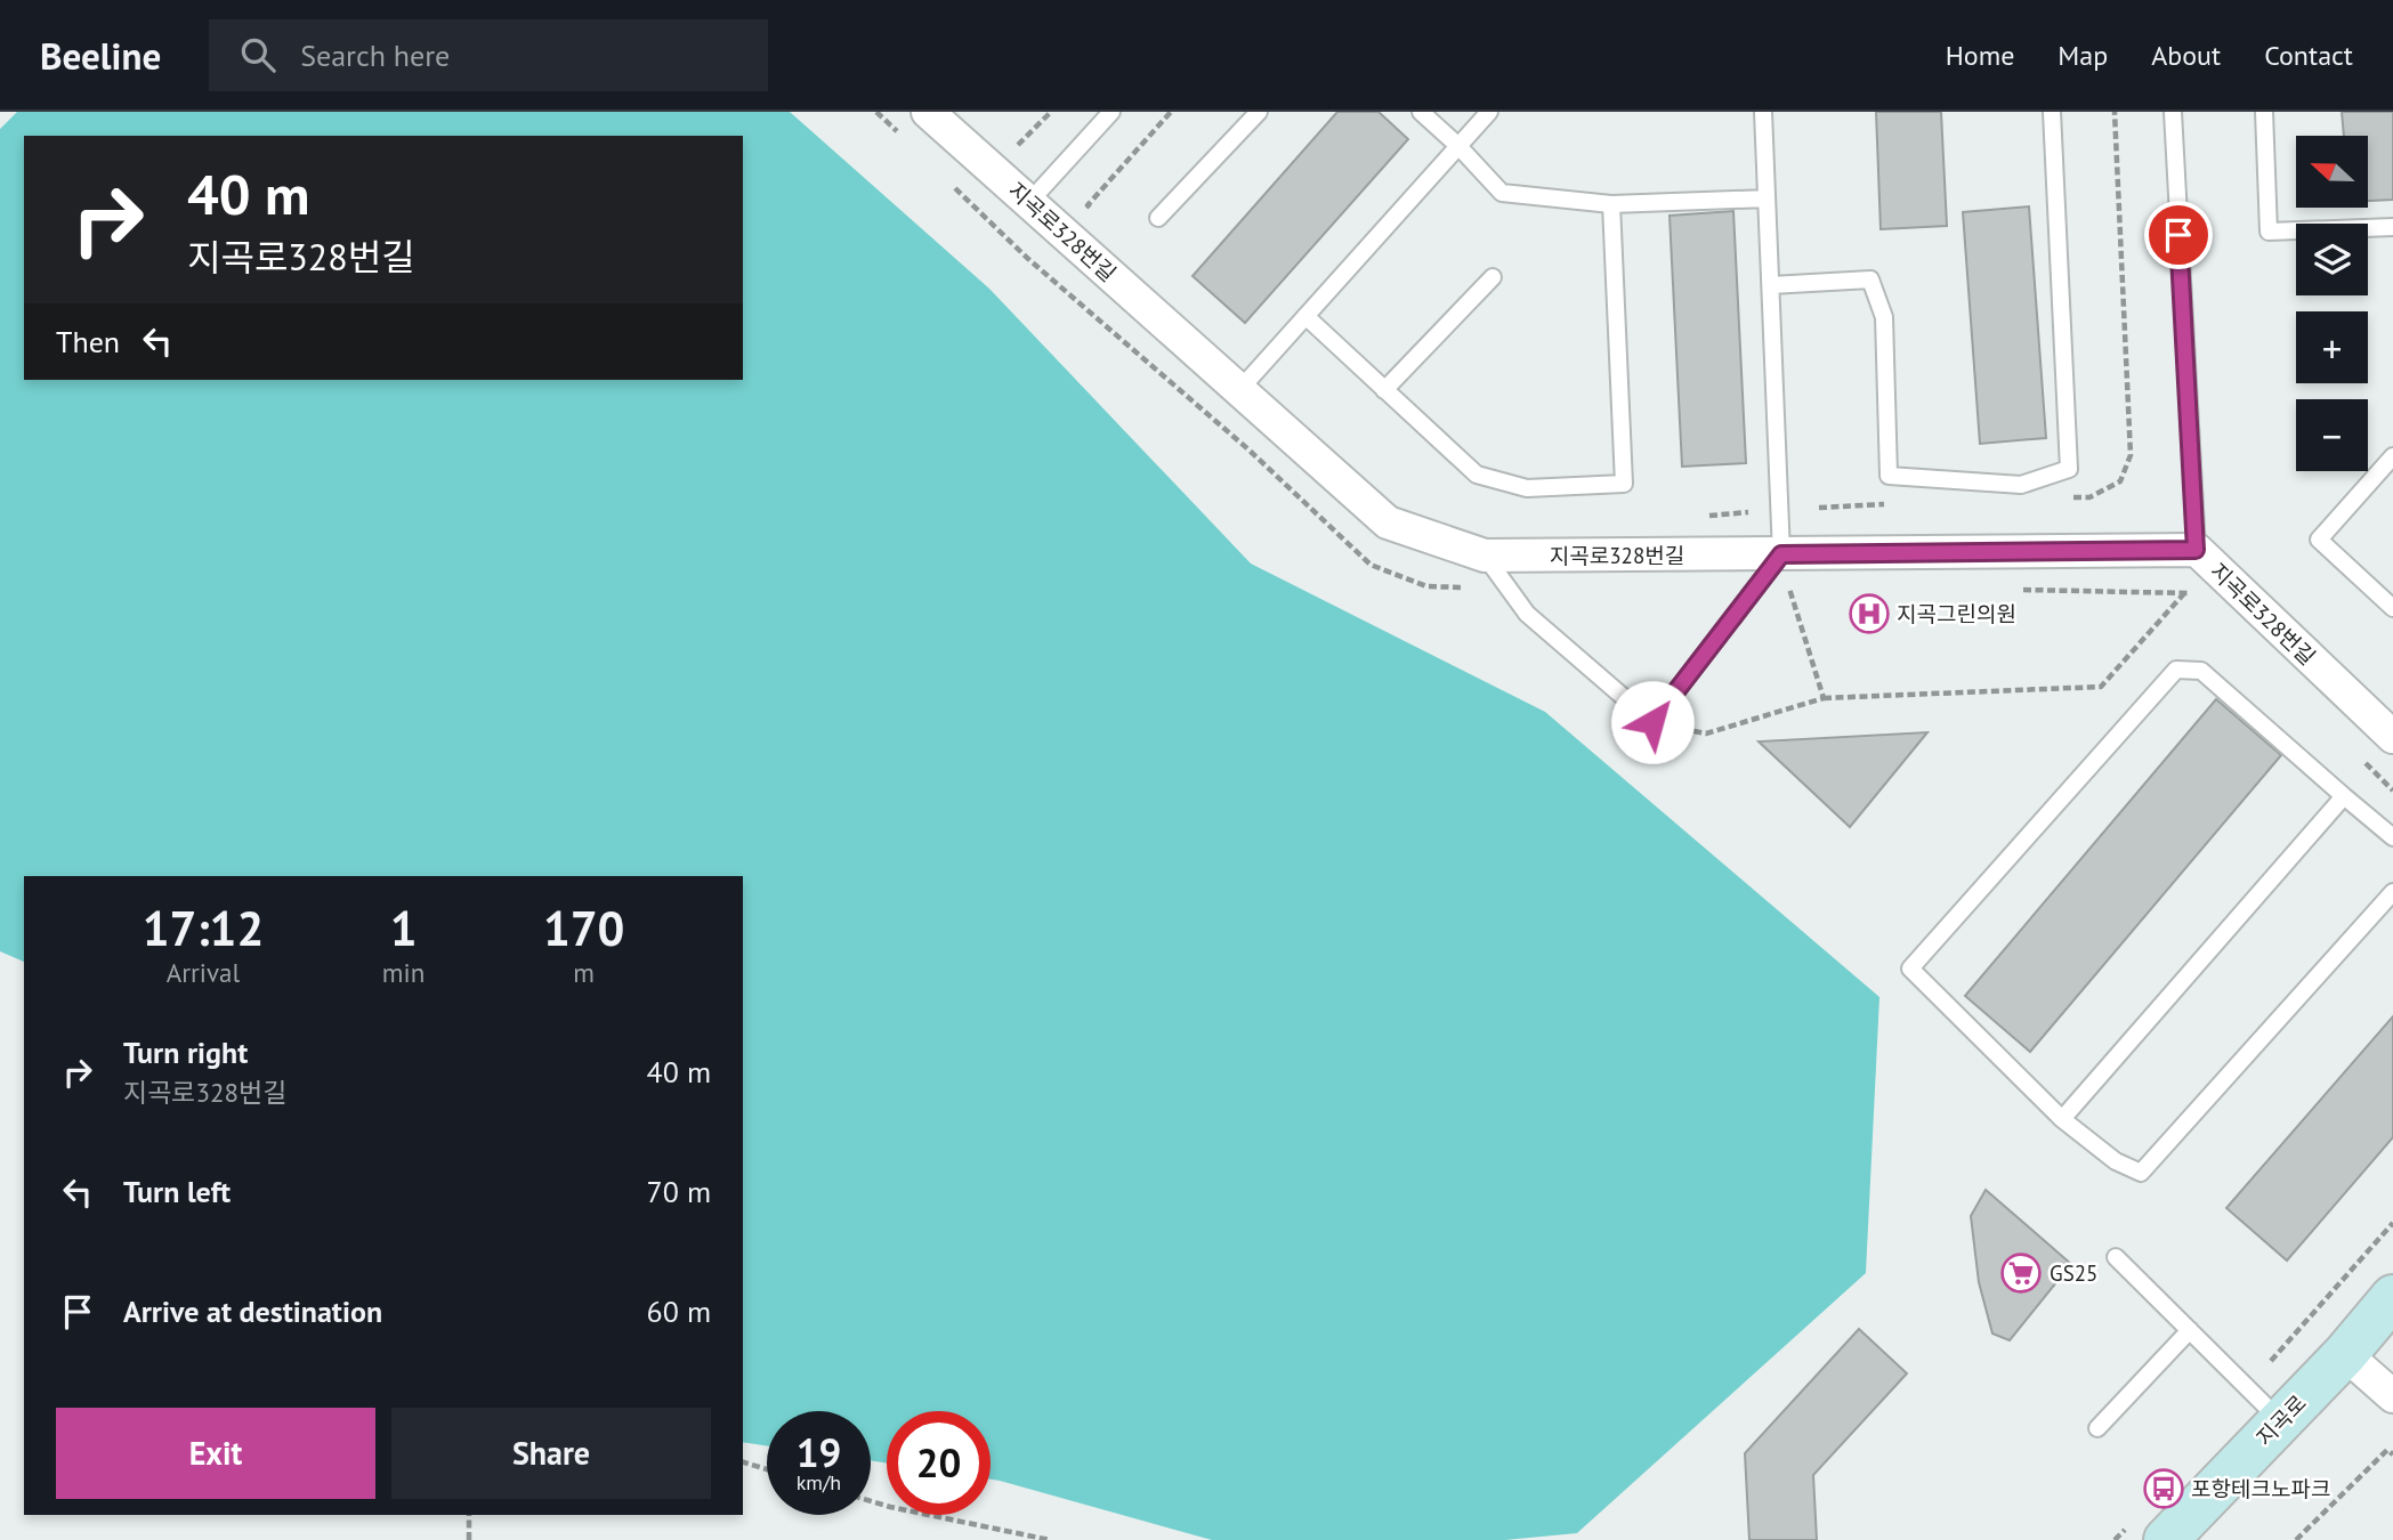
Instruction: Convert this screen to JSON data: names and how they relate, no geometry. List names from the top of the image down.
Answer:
{
  "streets": {
    "main road": ["지곡로"],
    "street": ["지곡로328번길"]
  },
  "places": {
    "hospital": ["지곡그린의원"],
    "supermarket": ["GS25"],
    "bus stop": ["포항테크노파크"]
  },
  "north": "left",
  "page": {
    "header": "Beeline",
    "search": "Search here",
    "nav": [
      "Home",
      "Map",
      "About",
      "Contact"
    ],
    "map_buttons": ["+", "−"],
    "turn": ["40 m", "지곡로328번길"],
    "then": "Then",
    "eta": [
      "17:12",
      "Arrival",
      "1",
      "min",
      "170",
      "m"
    ],
    "list": [
      {
        "name": "Turn right",
        "note": "지곡로328번길",
        "value": "40 m"
      },
      {
        "name": "Turn left",
        "value": "70 m"
      },
      {
        "name": "Arrive at destination",
        "value": "60 m"
      }
    ],
    "buttons": ["Exit", "Share"],
    "speed": "19 km/h",
    "limit": "20"
  }
}
